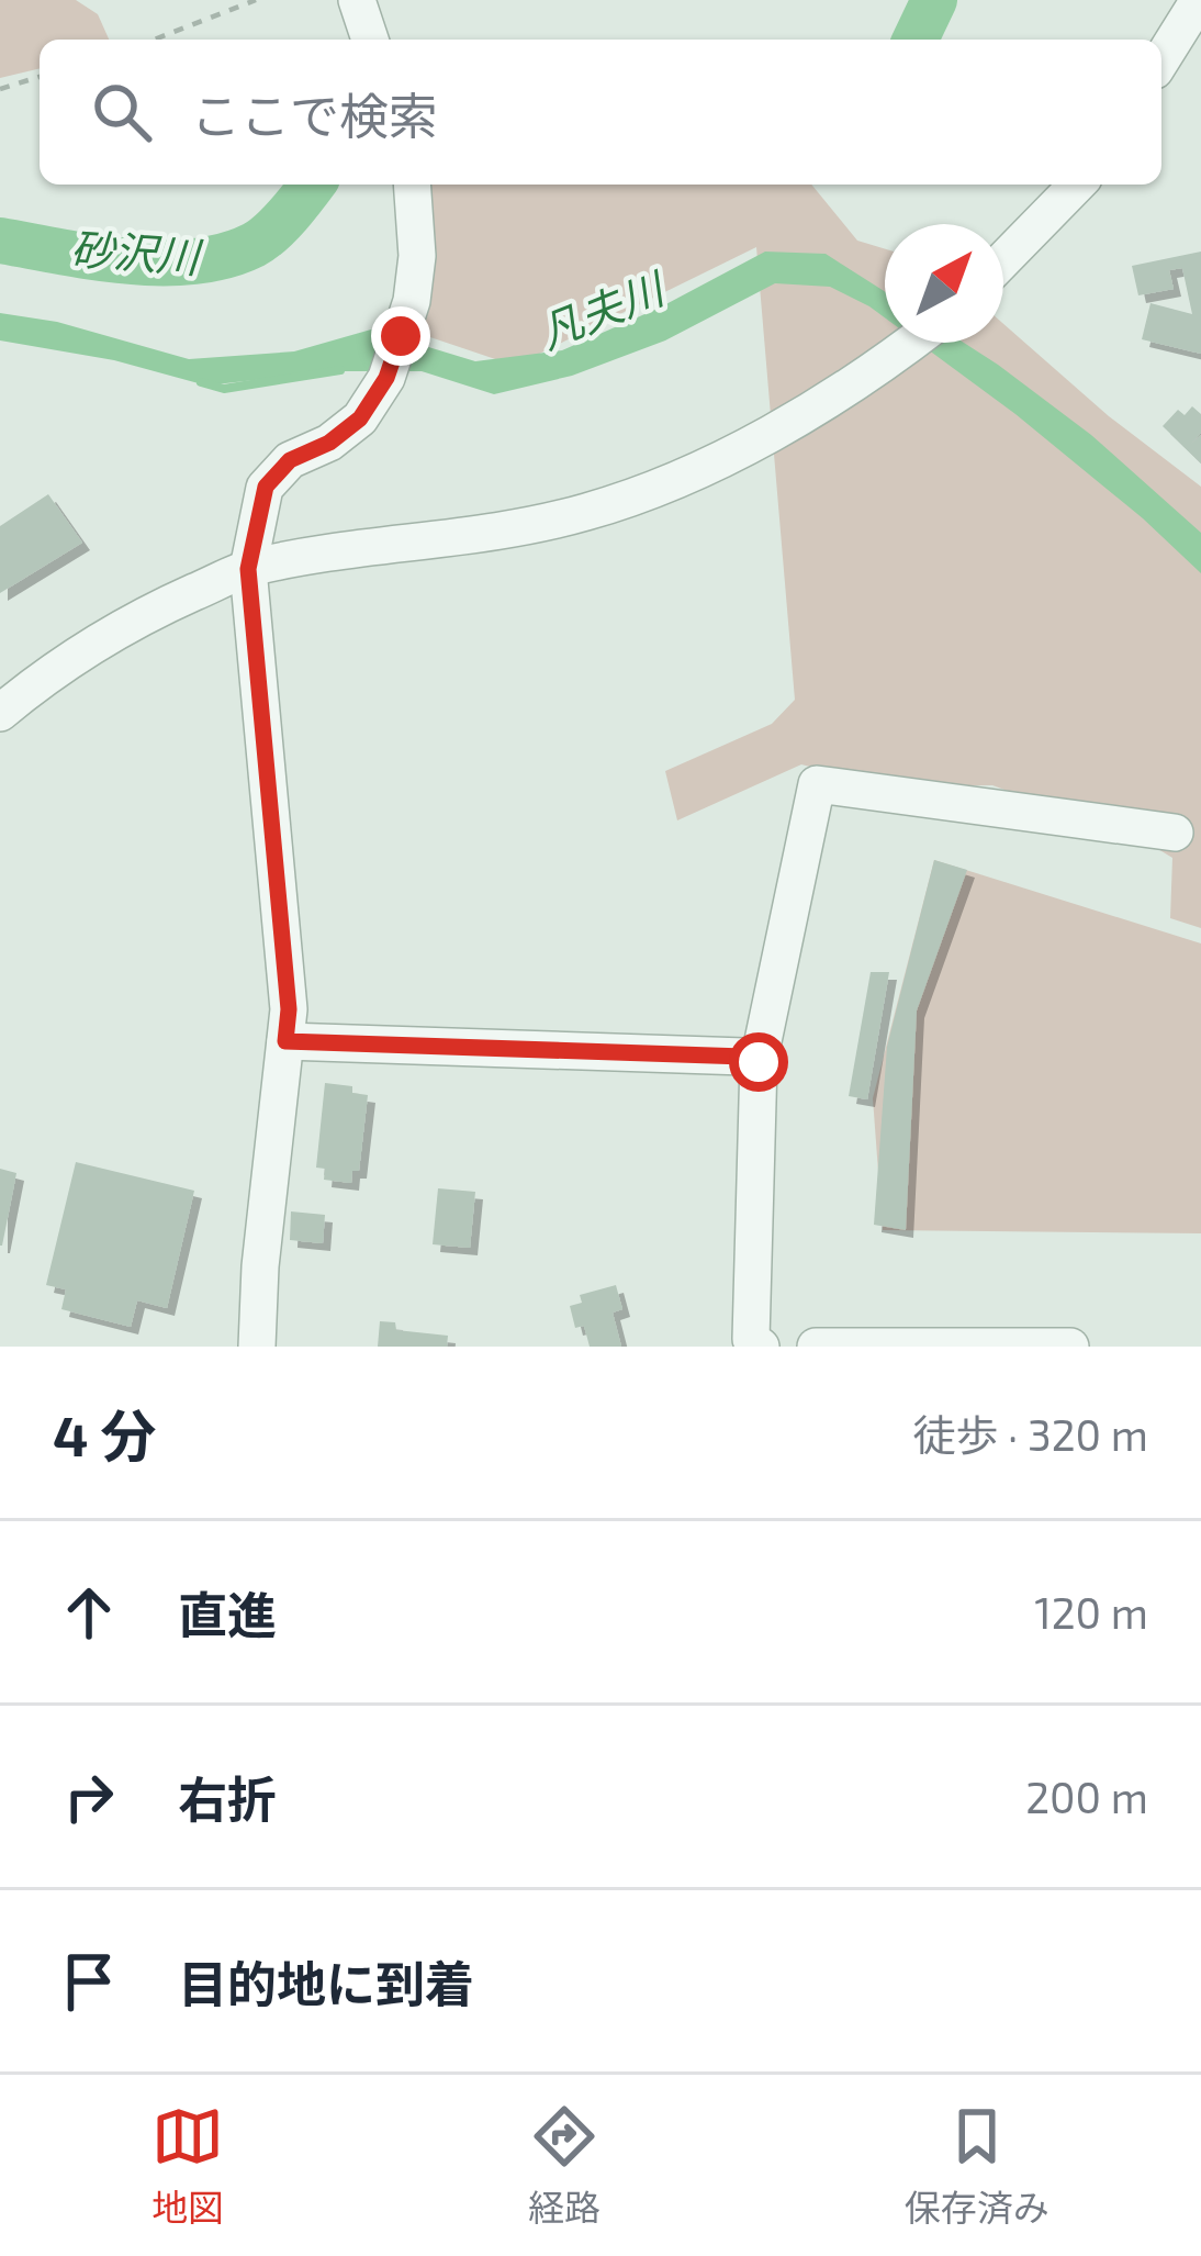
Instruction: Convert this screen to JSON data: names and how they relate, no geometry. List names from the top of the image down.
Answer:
{
  "water": ["砂沢川", "凡夫川"],
  "north": "top right",
  "page": {
    "search": "ここで検索",
    "heading": ["4 分", "徒歩 · 320 m"],
    "list": [
      ["直進", "120 m"],
      ["右折", "200 m"],
      "目的地に到着"
    ],
    "nav": ["地図", "経路", "保存済み"]
  }
}
